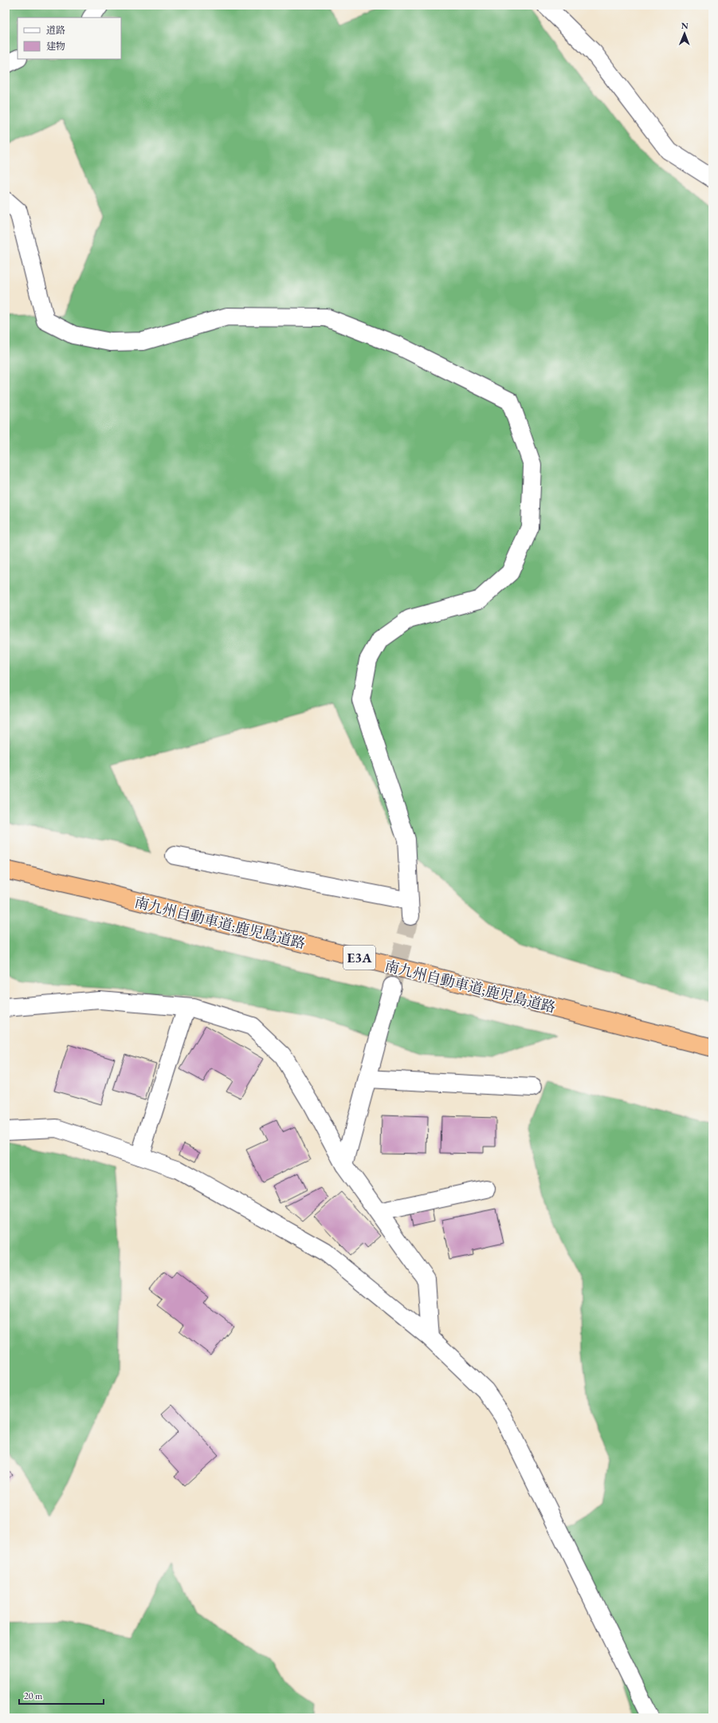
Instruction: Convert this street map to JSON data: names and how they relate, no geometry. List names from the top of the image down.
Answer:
{
  "streets": {
    "highway": ["南九州自動車道;鹿児島道路", "E3A"]
  },
  "legend": ["道路", "建物"],
  "scale_bar": "20 m",
  "north": "top"
}
